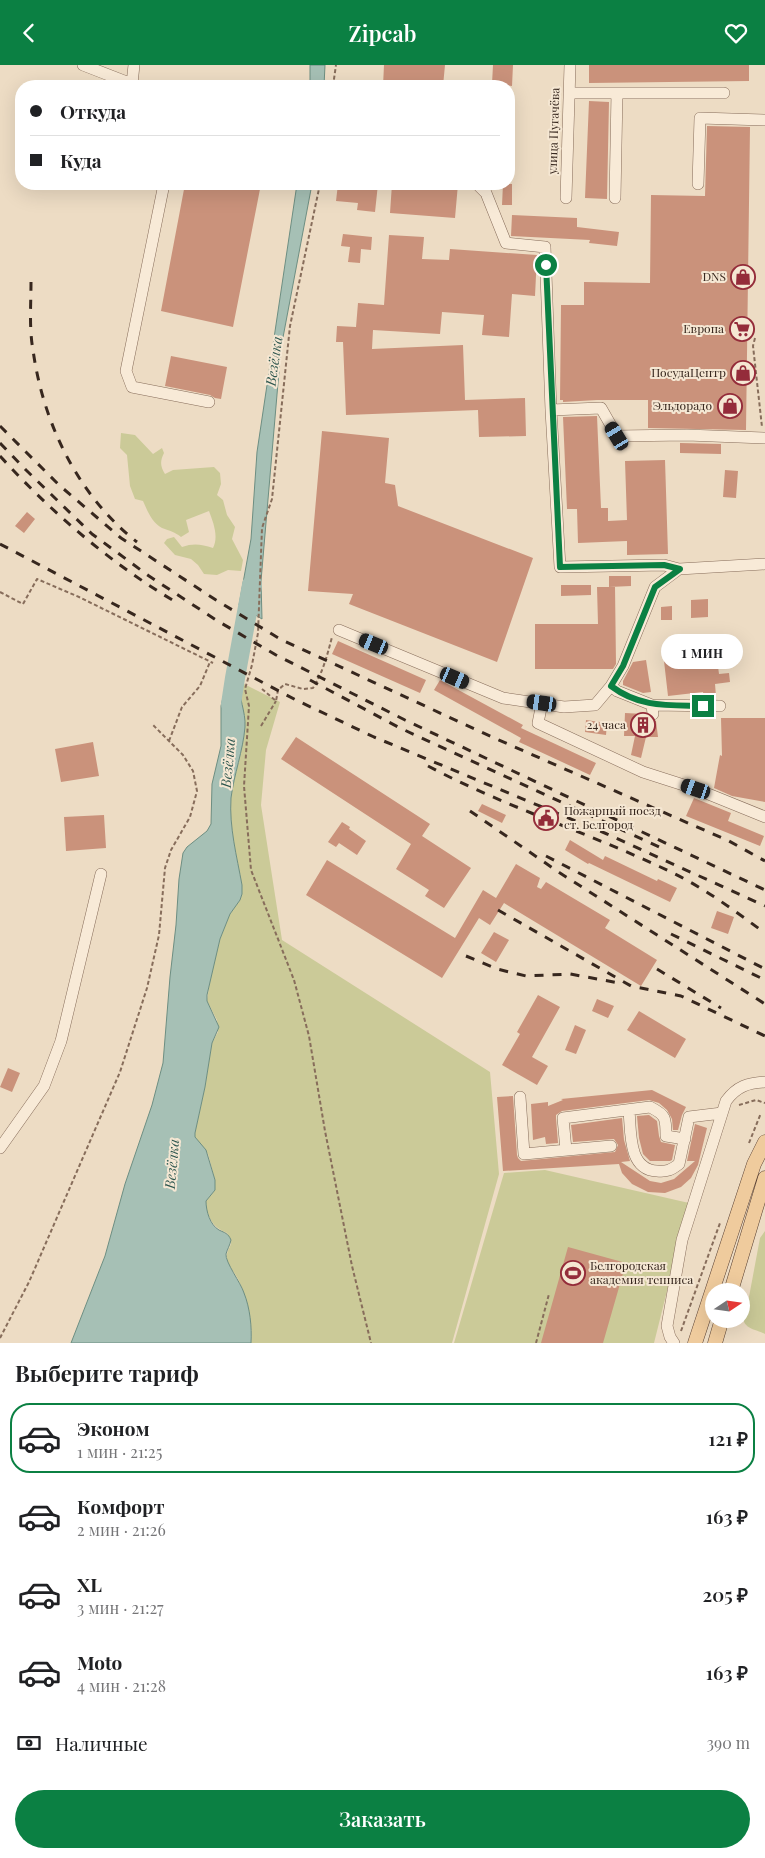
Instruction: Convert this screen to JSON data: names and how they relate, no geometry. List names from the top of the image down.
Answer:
{
  "streets": {
    "street": ["улица Пугачёва"]
  },
  "water": ["Везёлка"],
  "places": {
    "shop": ["DNS", "ПосудаЦентр", "Эльдорадо"],
    "supermarket": ["Европа"],
    "building": ["24 часа"],
    "public building": ["Пожарный поезд ст. Белгород"],
    "sports": ["Белгородская академия тенниса"]
  },
  "north": "right",
  "page": {
    "header": "Zipcab",
    "banner": ["Откуда", "Куда"],
    "bubble": "1 мин",
    "heading": "Выберите тариф",
    "list": [
      {
        "name": "Эконом",
        "note": "1 мин · 21:25",
        "value": "121 ₽"
      },
      {
        "name": "Комфорт",
        "note": "2 мин · 21:26",
        "value": "163 ₽"
      },
      {
        "name": "XL",
        "note": "3 мин · 21:27",
        "value": "205 ₽"
      },
      {
        "name": "Moto",
        "note": "4 мин · 21:28",
        "value": "163 ₽"
      }
    ],
    "pay": ["Наличные", "390 m"],
    "buttons": "Заказать"
  }
}
